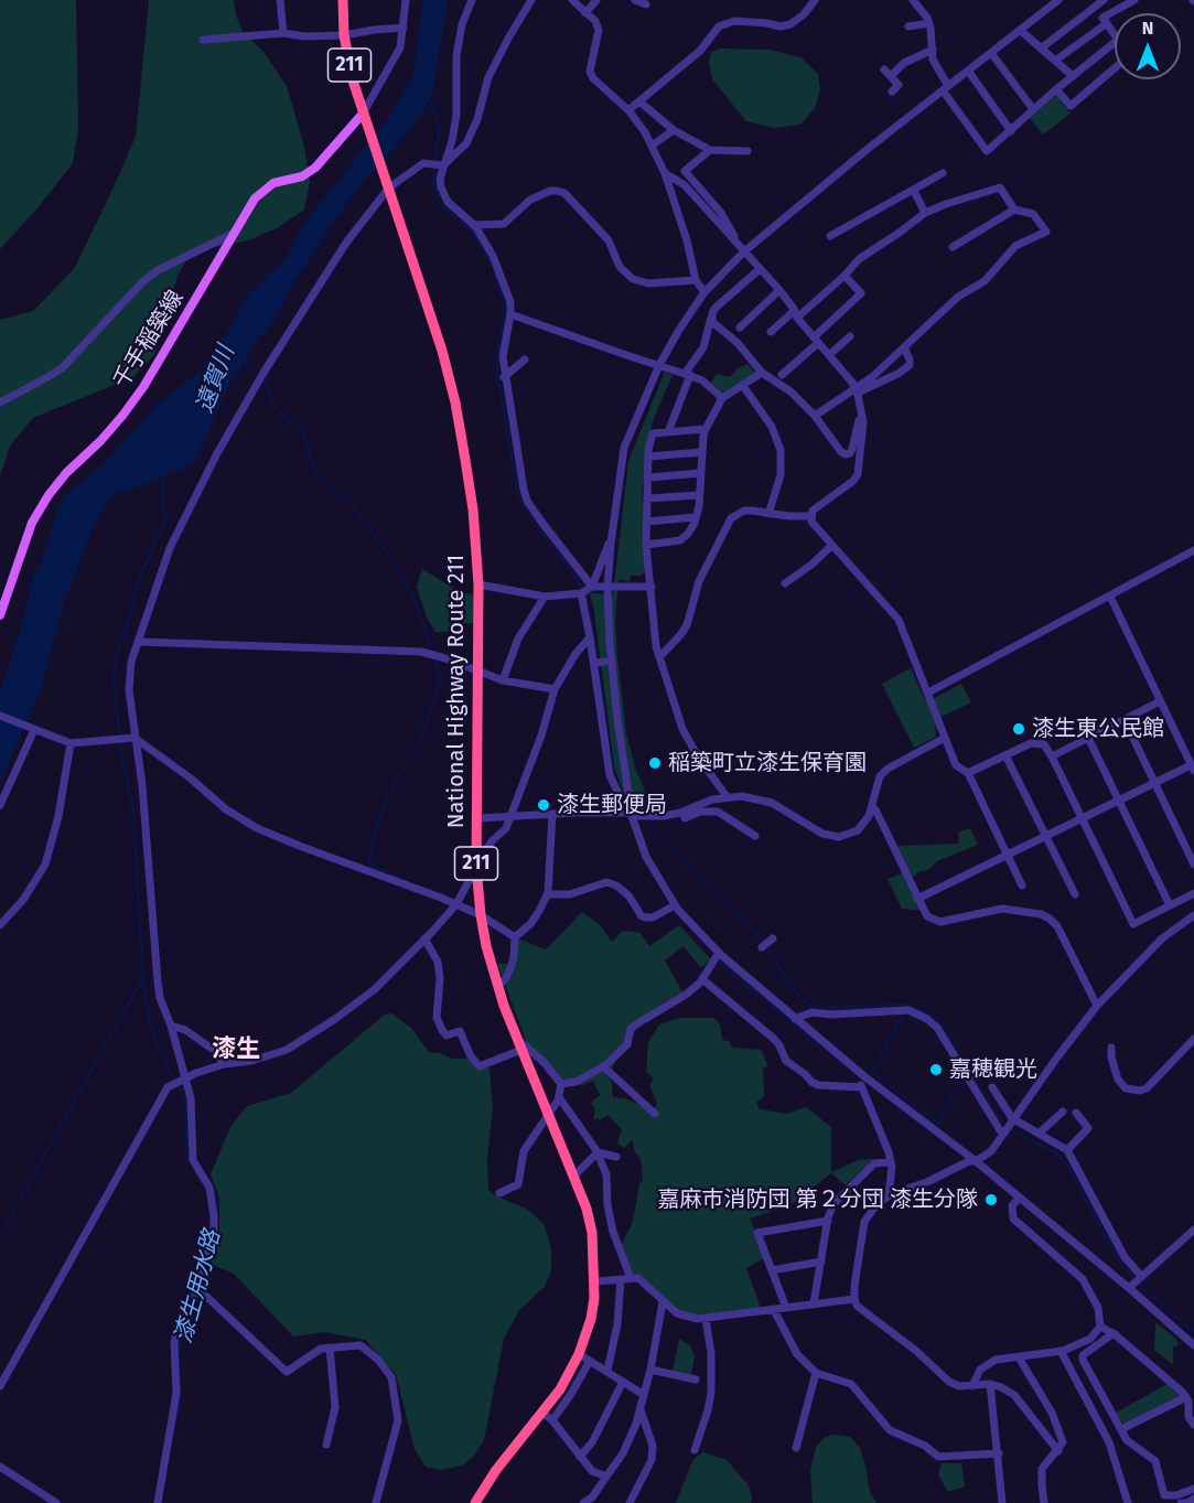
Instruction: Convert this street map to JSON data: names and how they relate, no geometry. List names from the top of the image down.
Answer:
{
  "streets": {
    "highway": ["211", "National Highway Route 211"],
    "main road": ["千手稲築線"]
  },
  "crossings": [
    ["千手稲築線", "National Highway Route 211"]
  ],
  "districts": ["漆生"],
  "water": ["遠賀川", "漆生用水路"],
  "places": [
    "漆生東公民館",
    "稲築町立漆生保育園",
    "漆生郵便局",
    "嘉穂観光",
    "嘉麻市消防団 第２分団 漆生分隊"
  ],
  "north": "top"
}
